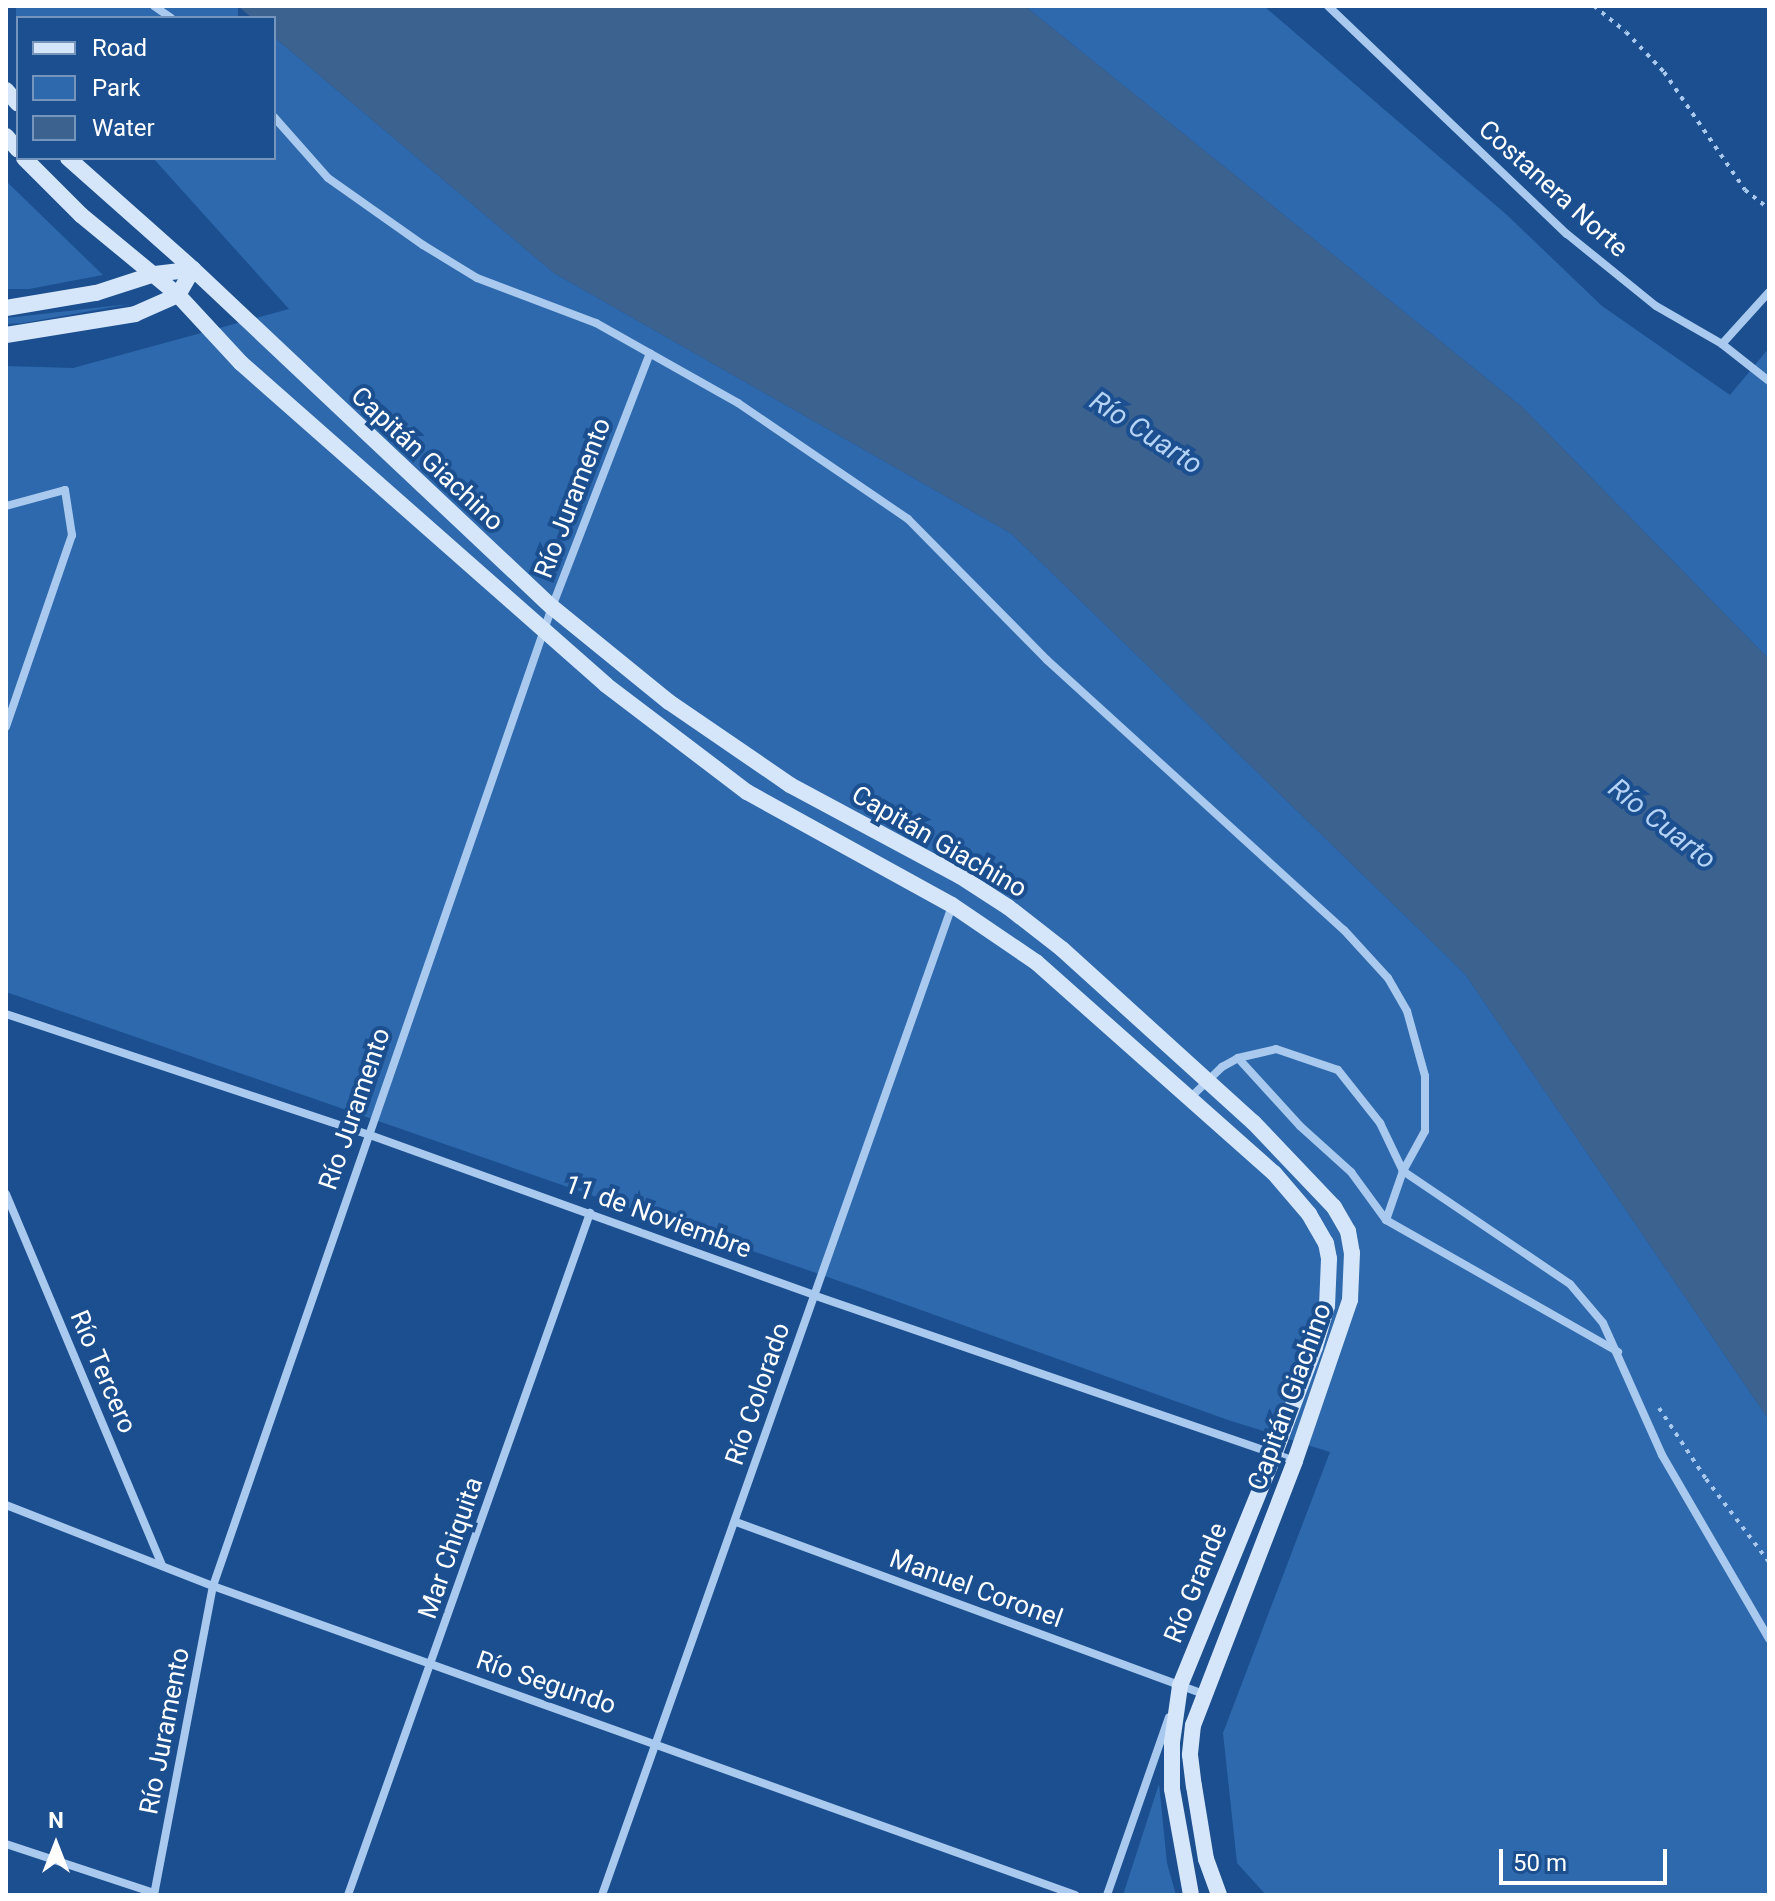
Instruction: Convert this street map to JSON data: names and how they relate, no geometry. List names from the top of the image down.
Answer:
{
  "streets": {
    "main road": ["Capitán Giachino", "Río Grande"],
    "street": [
      "Costanera Norte",
      "Río Juramento",
      "11 de Noviembre",
      "Río Tercero",
      "Río Colorado",
      "Mar Chiquita",
      "Manuel Coronel",
      "Río Segundo"
    ]
  },
  "crossings": [
    ["Capitán Giachino", "Río Juramento"],
    ["Capitán Giachino", "11 de Noviembre"],
    ["Capitán Giachino", "Río Colorado"],
    ["Capitán Giachino", "Río Grande"],
    ["Capitán Giachino", "Manuel Coronel"],
    ["Río Juramento", "11 de Noviembre"],
    ["Río Juramento", "Río Segundo"],
    ["11 de Noviembre", "Río Colorado"],
    ["11 de Noviembre", "Mar Chiquita"],
    ["11 de Noviembre", "Río Grande"],
    ["Río Tercero", "Río Segundo"],
    ["Río Colorado", "Manuel Coronel"],
    ["Río Colorado", "Río Segundo"],
    ["Mar Chiquita", "Río Segundo"],
    ["Río Grande", "Manuel Coronel"]
  ],
  "water": ["Río Cuarto"],
  "legend": ["Road", "Park", "Water"],
  "scale_bar": "50 m",
  "north": "top"
}
